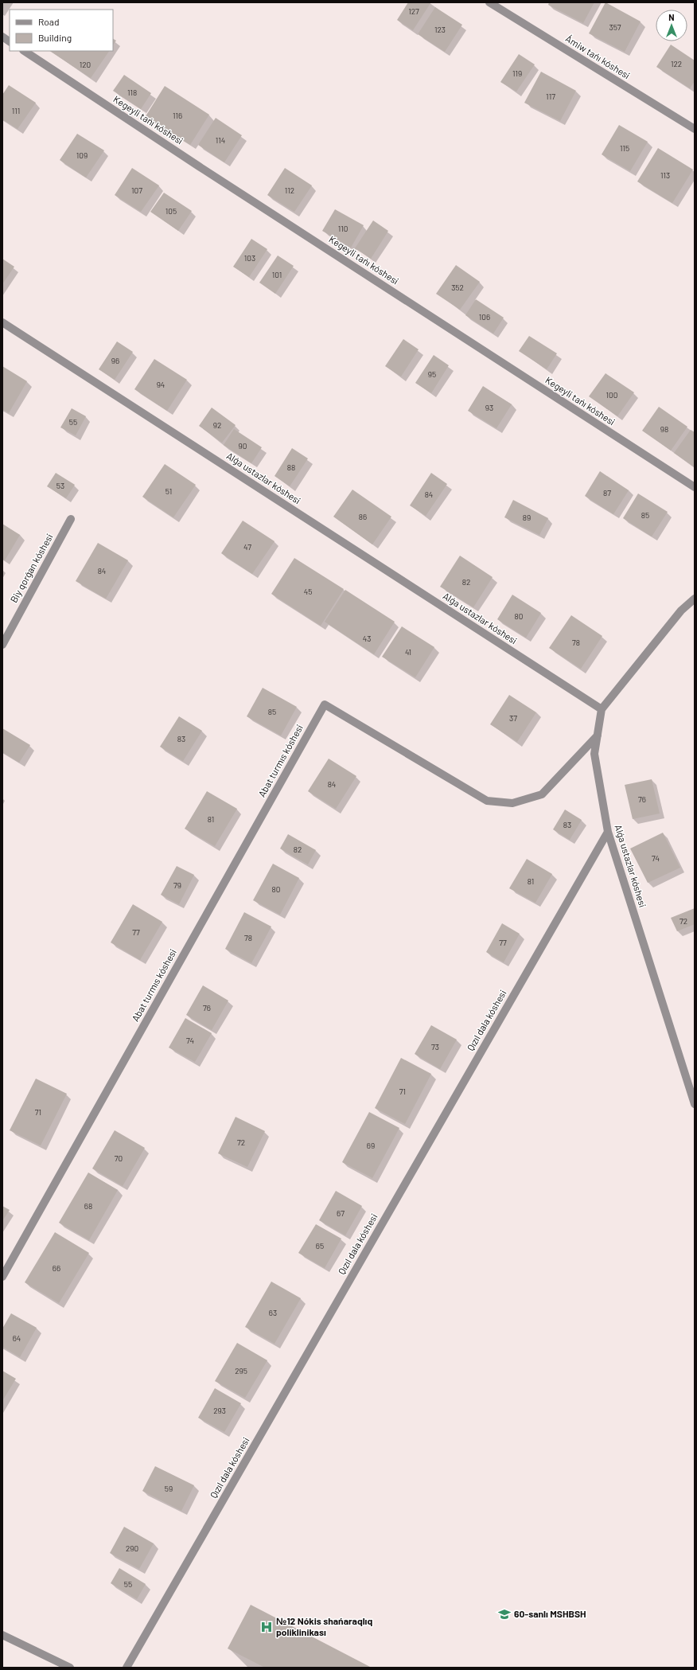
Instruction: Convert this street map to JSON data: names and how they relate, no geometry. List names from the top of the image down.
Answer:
{
  "streets": {
    "street": [
      "Ámiw tańı kóshesi",
      "Kegeyli tańı kóshesi",
      "Alǵa ustazlar kóshesi",
      "Biy qorǵan kóshesi",
      "Abat turmıs kóshesi",
      "Qızıl dala kóshesi"
    ]
  },
  "crossings": [
    ["Alǵa ustazlar kóshesi", "Abat turmıs kóshesi"],
    ["Alǵa ustazlar kóshesi", "Qızıl dala kóshesi"]
  ],
  "places": {
    "school or university": ["60-sanlı MSHBSH"],
    "hospital": ["№12 Nókis shańaraqlıq poliklinikası"]
  },
  "house_numbers": [
    "127",
    "357",
    "123",
    "122",
    "120",
    "119",
    "118",
    "117",
    "111",
    "116",
    "114",
    "115",
    "109",
    "113",
    "107",
    "112",
    "105",
    "110",
    "103",
    "101",
    "352",
    "106",
    "96",
    "95",
    "94",
    "100",
    "93",
    "55",
    "92",
    "98",
    "90",
    "88",
    "53",
    "51",
    "87",
    "84",
    "85",
    "86",
    "89",
    "47",
    "84",
    "82",
    "45",
    "80",
    "43",
    "78",
    "41",
    "85",
    "37",
    "83",
    "84",
    "76",
    "81",
    "83",
    "82",
    "74",
    "81",
    "79",
    "80",
    "72",
    "77",
    "78",
    "77",
    "76",
    "74",
    "73",
    "71",
    "71",
    "72",
    "69",
    "70",
    "68",
    "67",
    "65",
    "66",
    "63",
    "64",
    "295",
    "293",
    "59",
    "290",
    "55"
  ],
  "legend": ["Road", "Building"],
  "north": "top"
}
